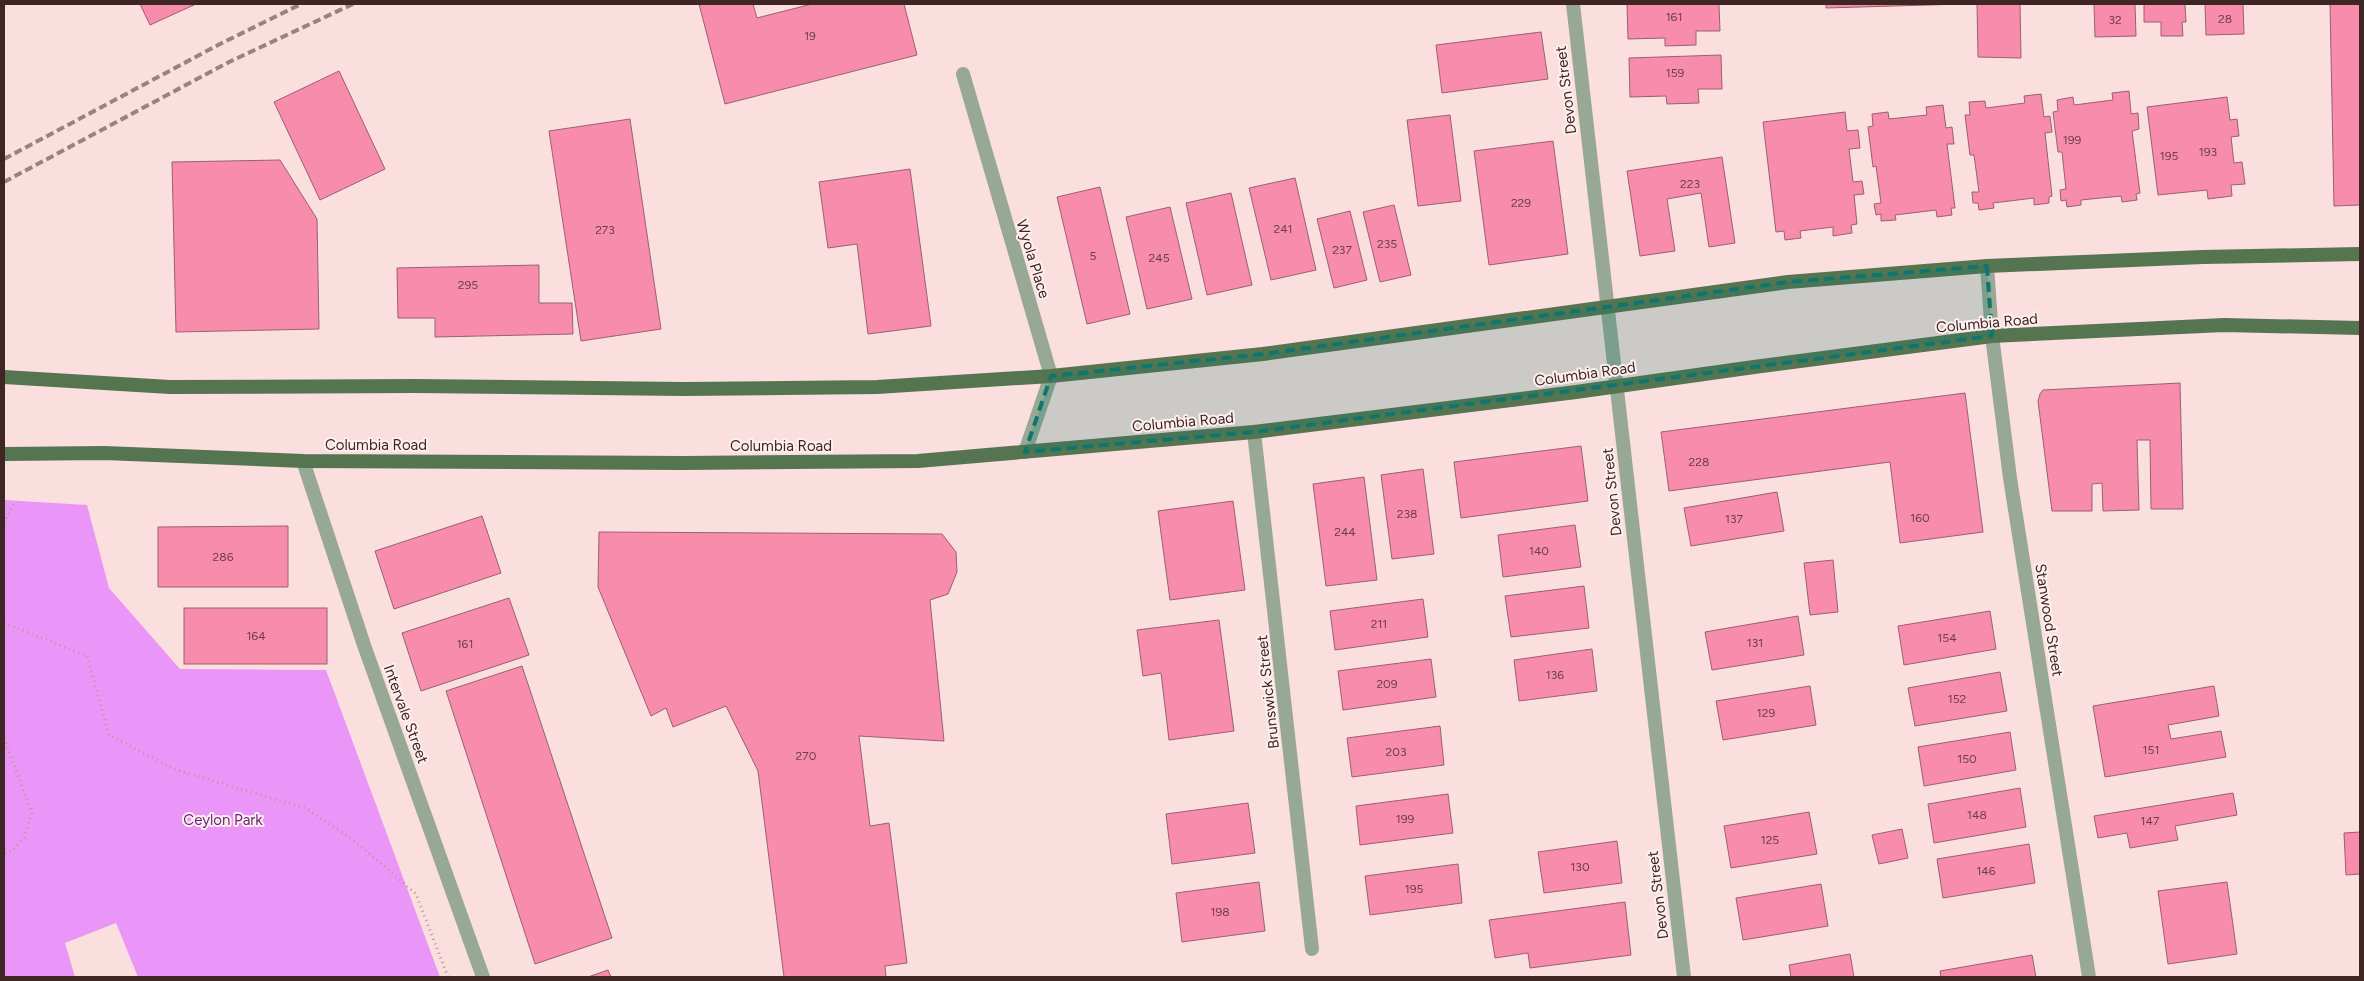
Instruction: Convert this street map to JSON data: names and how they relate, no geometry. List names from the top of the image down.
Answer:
{
  "streets": {
    "main road": ["Columbia Road"],
    "street": [
      "Devon Street",
      "Wyola Place",
      "Stanwood Street",
      "Brunswick Street",
      "Intervale Street"
    ]
  },
  "crossings": [
    ["Devon Street", "Columbia Road"],
    ["Columbia Road", "Stanwood Street"],
    ["Columbia Road", "Brunswick Street"],
    ["Columbia Road", "Intervale Street"]
  ],
  "parks": ["Ceylon Park"],
  "house_numbers": [
    "161",
    "28",
    "32",
    "19",
    "159",
    "199",
    "193",
    "195",
    "223",
    "229",
    "241",
    "273",
    "235",
    "237",
    "5",
    "245",
    "295",
    "228",
    "238",
    "160",
    "137",
    "244",
    "140",
    "286",
    "211",
    "164",
    "154",
    "131",
    "161",
    "136",
    "209",
    "152",
    "129",
    "151",
    "203",
    "270",
    "150",
    "148",
    "199",
    "147",
    "125",
    "130",
    "146",
    "195",
    "198"
  ]
}
